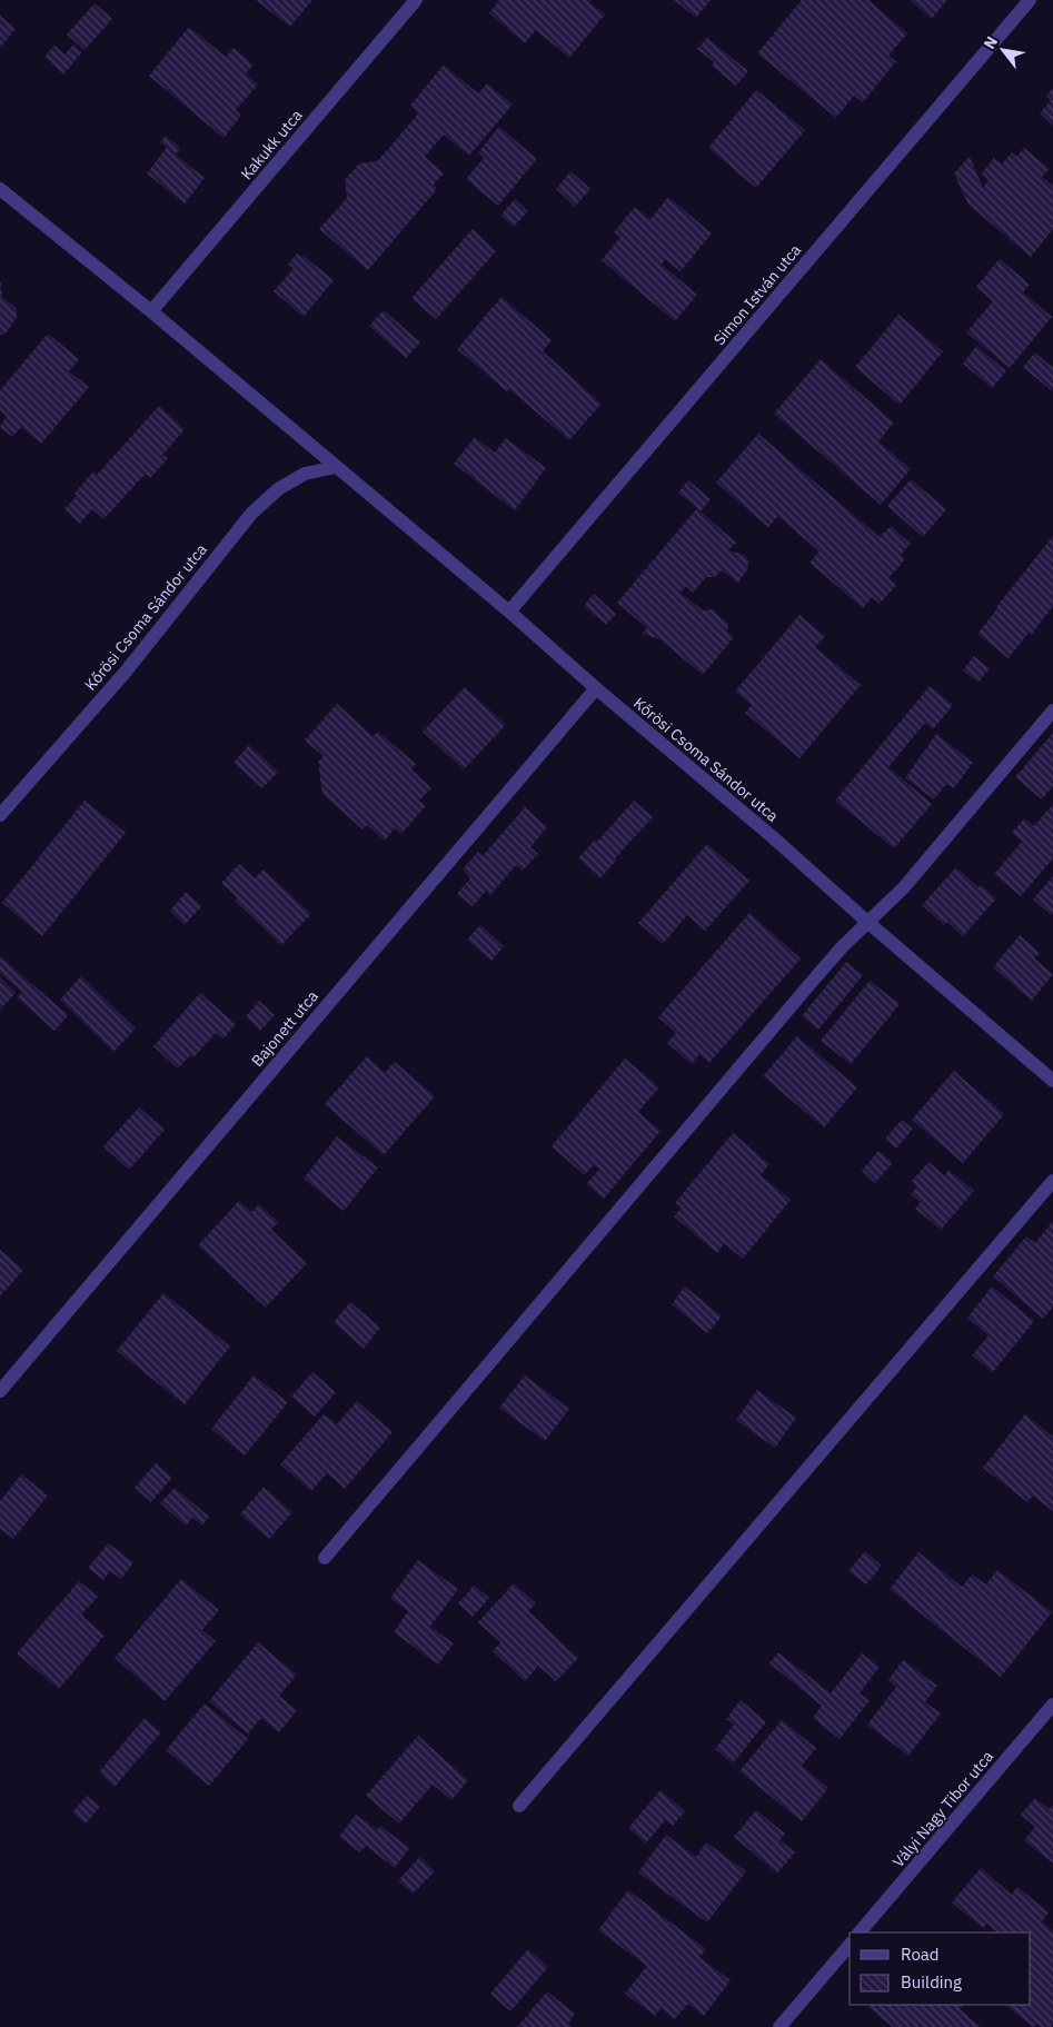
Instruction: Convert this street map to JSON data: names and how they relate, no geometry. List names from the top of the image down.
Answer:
{
  "streets": {
    "street": [
      "Kakukk utca",
      "Simon István utca",
      "Kőrösi Csoma Sándor utca",
      "Bajonett utca",
      "Vályi Nagy Tibor utca"
    ]
  },
  "crossings": [
    ["Kakukk utca", "Kőrösi Csoma Sándor utca"],
    ["Simon István utca", "Kőrösi Csoma Sándor utca"],
    ["Kőrösi Csoma Sándor utca", "Bajonett utca"]
  ],
  "legend": ["Road", "Building"],
  "north": "top left"
}
